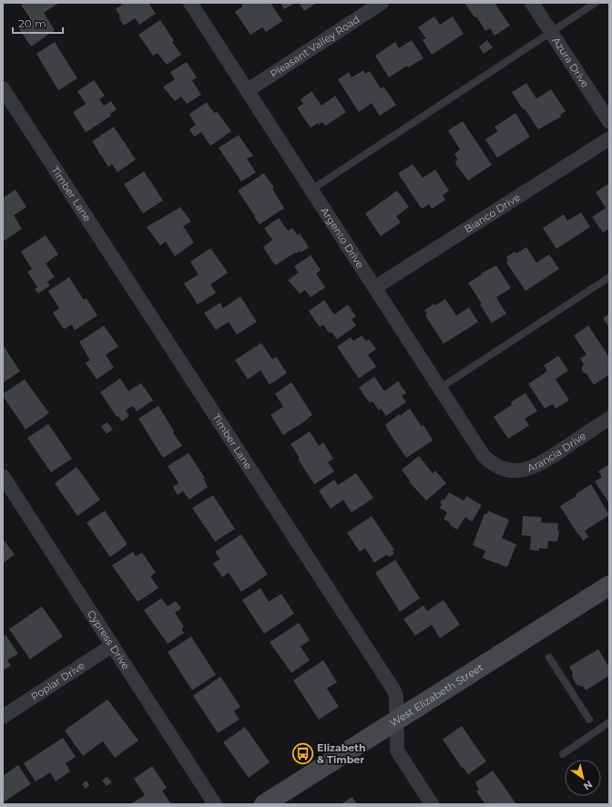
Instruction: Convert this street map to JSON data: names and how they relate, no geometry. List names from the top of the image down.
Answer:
{
  "streets": {
    "main road": ["West Elizabeth Street"],
    "street": [
      "Pleasant Valley Road",
      "Azura Drive",
      "Timber Lane",
      "Bianco Drive",
      "Argento Drive",
      "Arancia Drive",
      "Cypress Drive",
      "Poplar Drive"
    ]
  },
  "crossings": [
    ["Pleasant Valley Road", "Argento Drive"],
    ["Timber Lane", "West Elizabeth Street"],
    ["Bianco Drive", "Argento Drive"],
    ["Argento Drive", "Arancia Drive"],
    ["Cypress Drive", "Poplar Drive"]
  ],
  "places": {
    "bus stop": ["Elizabeth & Timber"]
  },
  "scale_bar": "20 m",
  "north": "bottom right"
}
